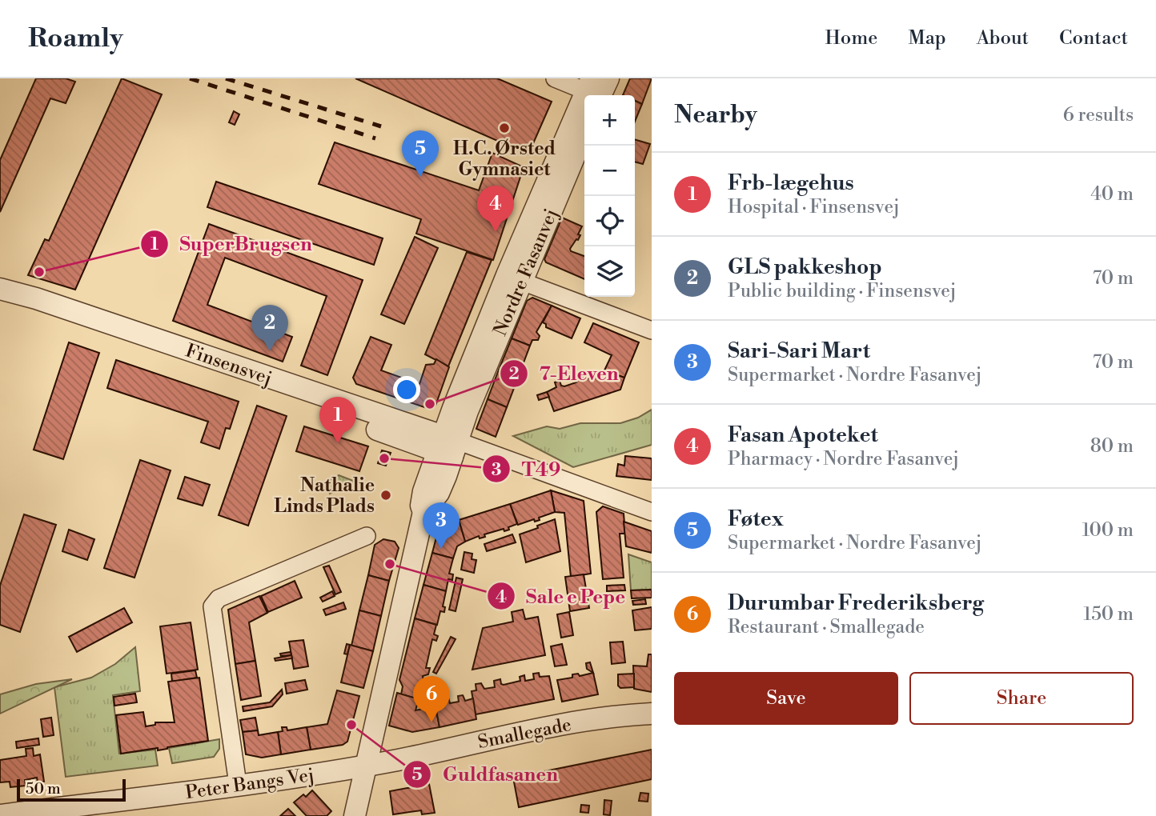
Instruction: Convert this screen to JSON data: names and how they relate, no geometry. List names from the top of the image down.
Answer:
{
  "streets": {
    "street": [
      "Nordre Fasanvej",
      "Finsensvej",
      "Smallegade",
      "Peter Bangs Vej"
    ]
  },
  "crossings": [
    ["Nordre Fasanvej", "Finsensvej"],
    ["Nordre Fasanvej", "Smallegade"],
    ["Nordre Fasanvej", "Peter Bangs Vej"],
    ["Smallegade", "Peter Bangs Vej"]
  ],
  "places": [
    "H.C. Ørsted Gymnasiet",
    "SuperBrugsen",
    "7-Eleven",
    "T49",
    "Nathalie Linds Plads",
    "Sale e Pepe",
    "Guldfasanen"
  ],
  "scale_bar": "50 m",
  "page": {
    "header": "Roamly",
    "nav": [
      "Home",
      "Map",
      "About",
      "Contact"
    ],
    "heading": ["Nearby", "6 results"],
    "map_buttons": ["+", "−"],
    "pins": [
      "5",
      "4",
      "2",
      "1",
      "3",
      "6"
    ],
    "list": [
      {
        "mark": "1",
        "name": "Frb-lægehus",
        "note": "Hospital · Finsensvej",
        "value": "40 m"
      },
      {
        "mark": "2",
        "name": "GLS pakkeshop",
        "note": "Public building · Finsensvej",
        "value": "70 m"
      },
      {
        "mark": "3",
        "name": "Sari-Sari Mart",
        "note": "Supermarket · Nordre Fasanvej",
        "value": "70 m"
      },
      {
        "mark": "4",
        "name": "Fasan Apoteket",
        "note": "Pharmacy · Nordre Fasanvej",
        "value": "80 m"
      },
      {
        "mark": "5",
        "name": "Føtex",
        "note": "Supermarket · Nordre Fasanvej",
        "value": "100 m"
      },
      {
        "mark": "6",
        "name": "Durumbar Frederiksberg",
        "note": "Restaurant · Smallegade",
        "value": "150 m"
      }
    ],
    "buttons": ["Save", "Share"],
    "scale": "50 m"
  }
}
